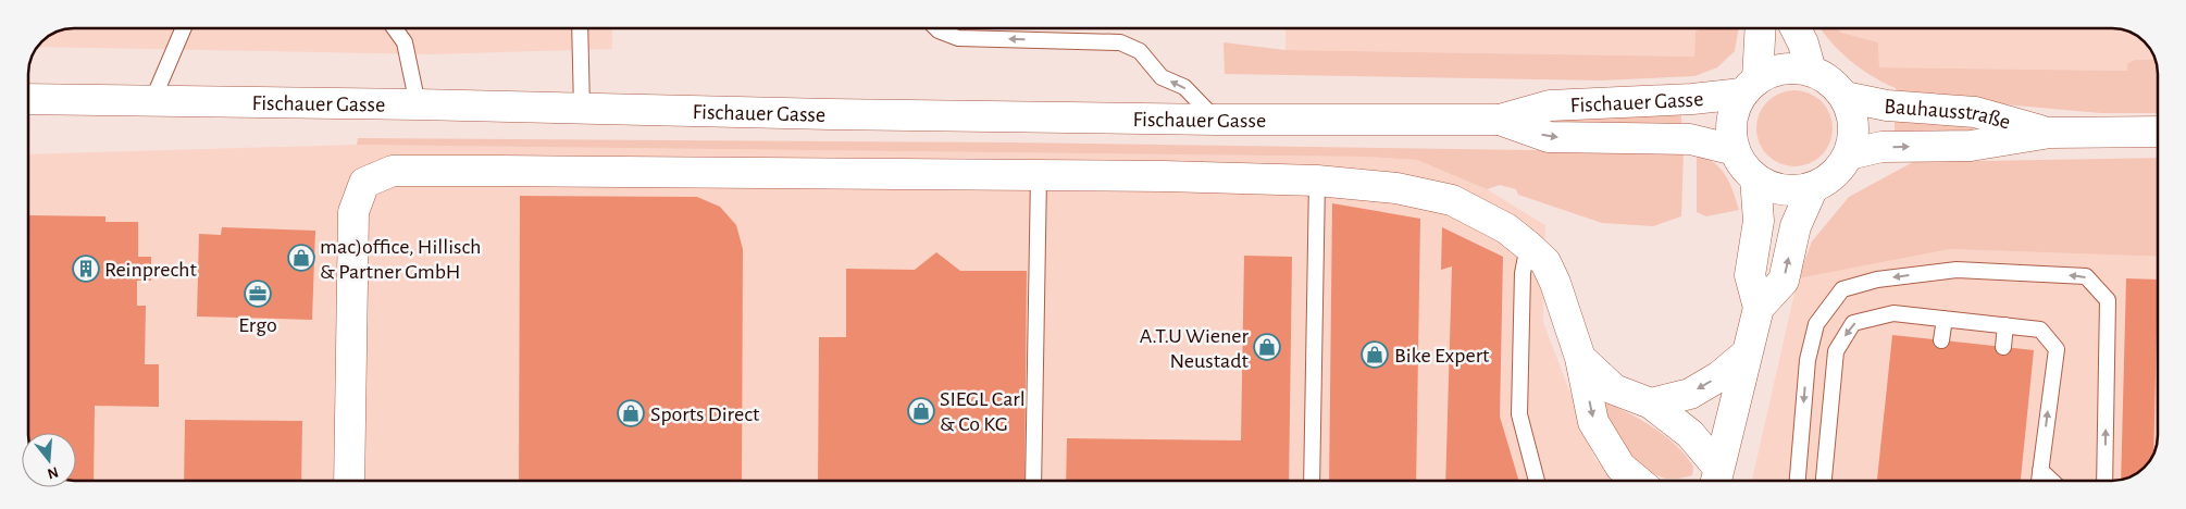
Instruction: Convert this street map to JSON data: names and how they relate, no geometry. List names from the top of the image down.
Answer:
{
  "streets": {
    "main road": ["Fischauer Gasse", "Bauhausstraße"]
  },
  "crossings": [
    ["Fischauer Gasse", "Bauhausstraße"]
  ],
  "places": {
    "shop": [
      "mac)office, Hillisch & Partner GmbH",
      "A.T.U Wiener Neustadt",
      "Bike Expert",
      "SIEGL Carl & Co KG",
      "Sports Direct"
    ],
    "building": ["Reinprecht"],
    "office": ["Ergo"]
  },
  "north": "bottom"
}
